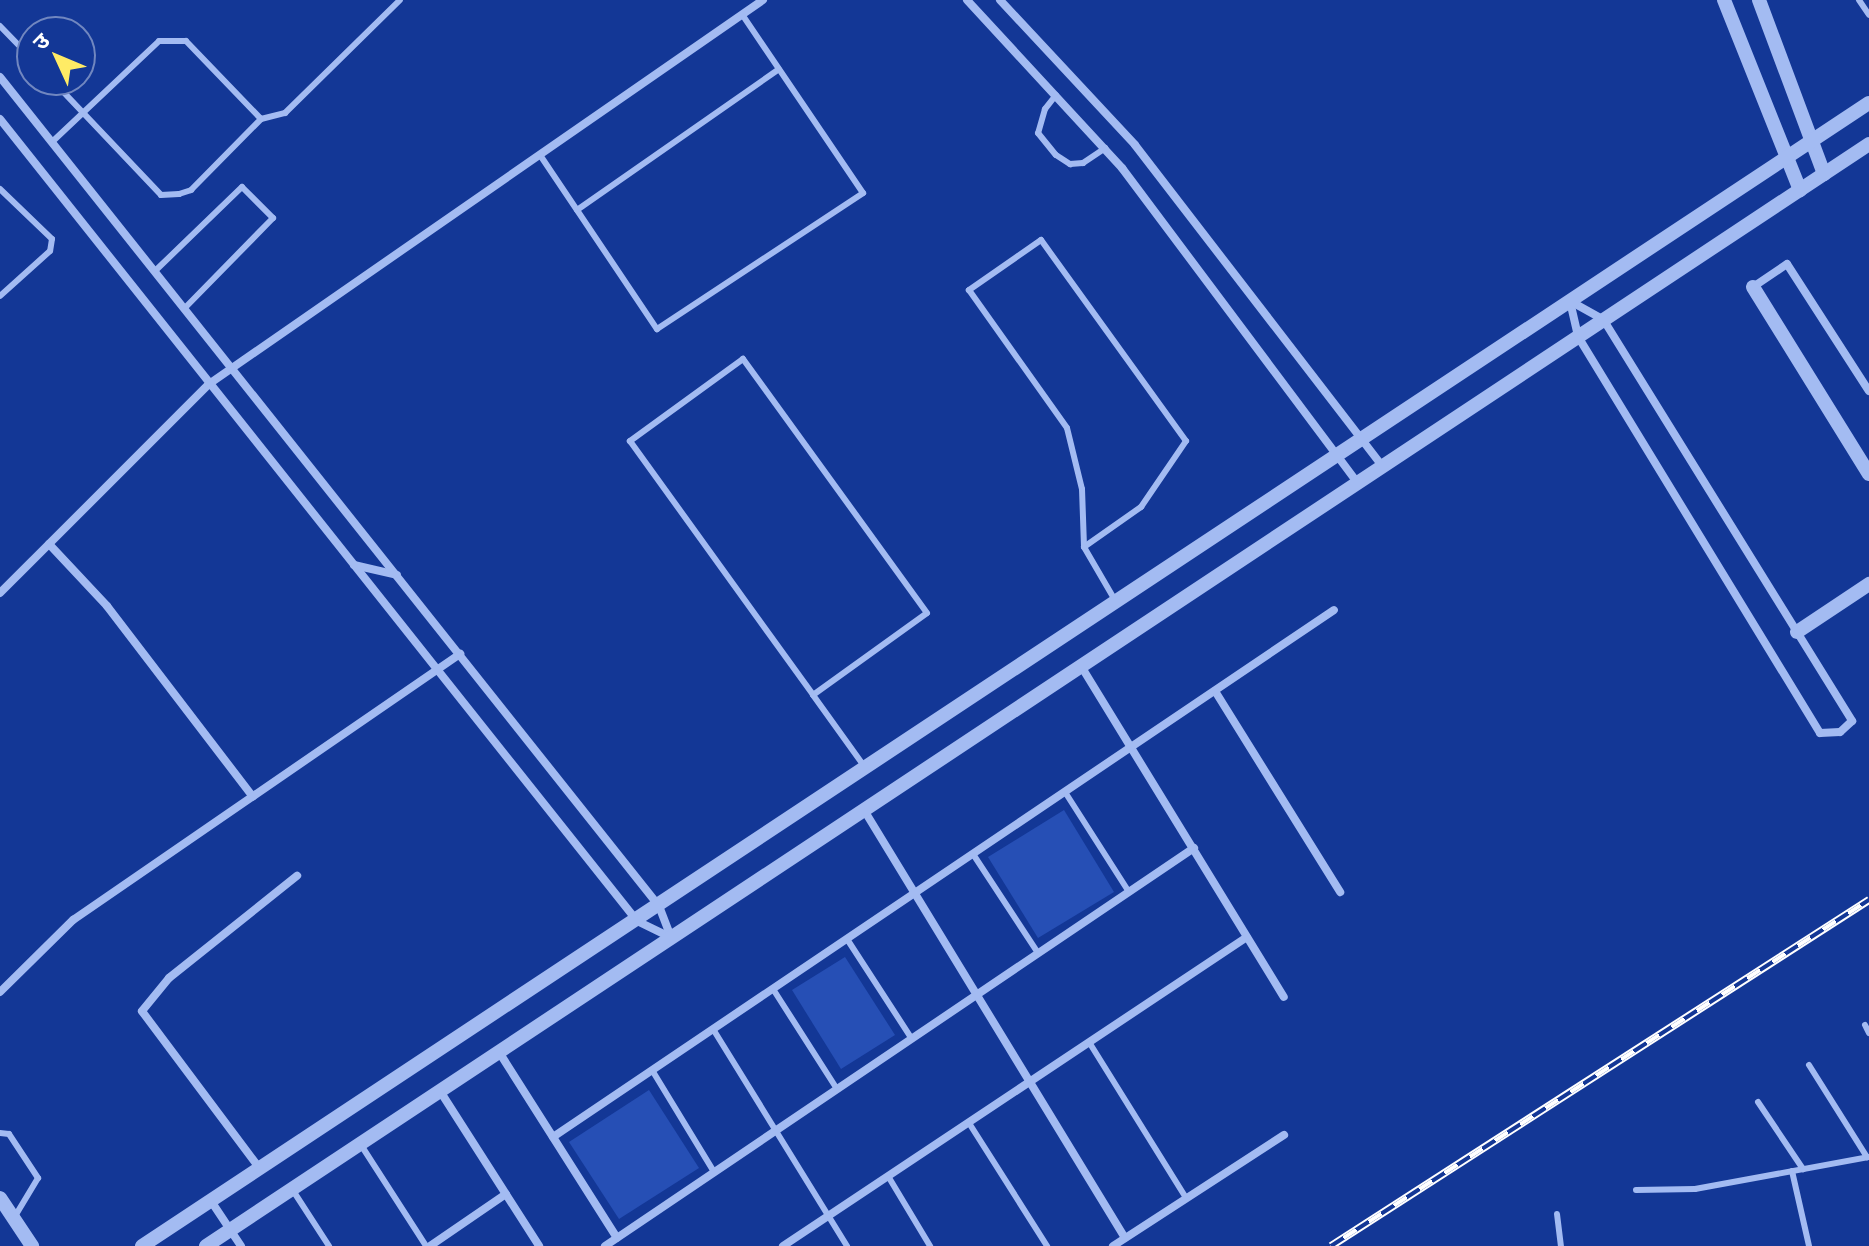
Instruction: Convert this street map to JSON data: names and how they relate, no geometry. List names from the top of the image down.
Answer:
{
  "north": "top left"
}
